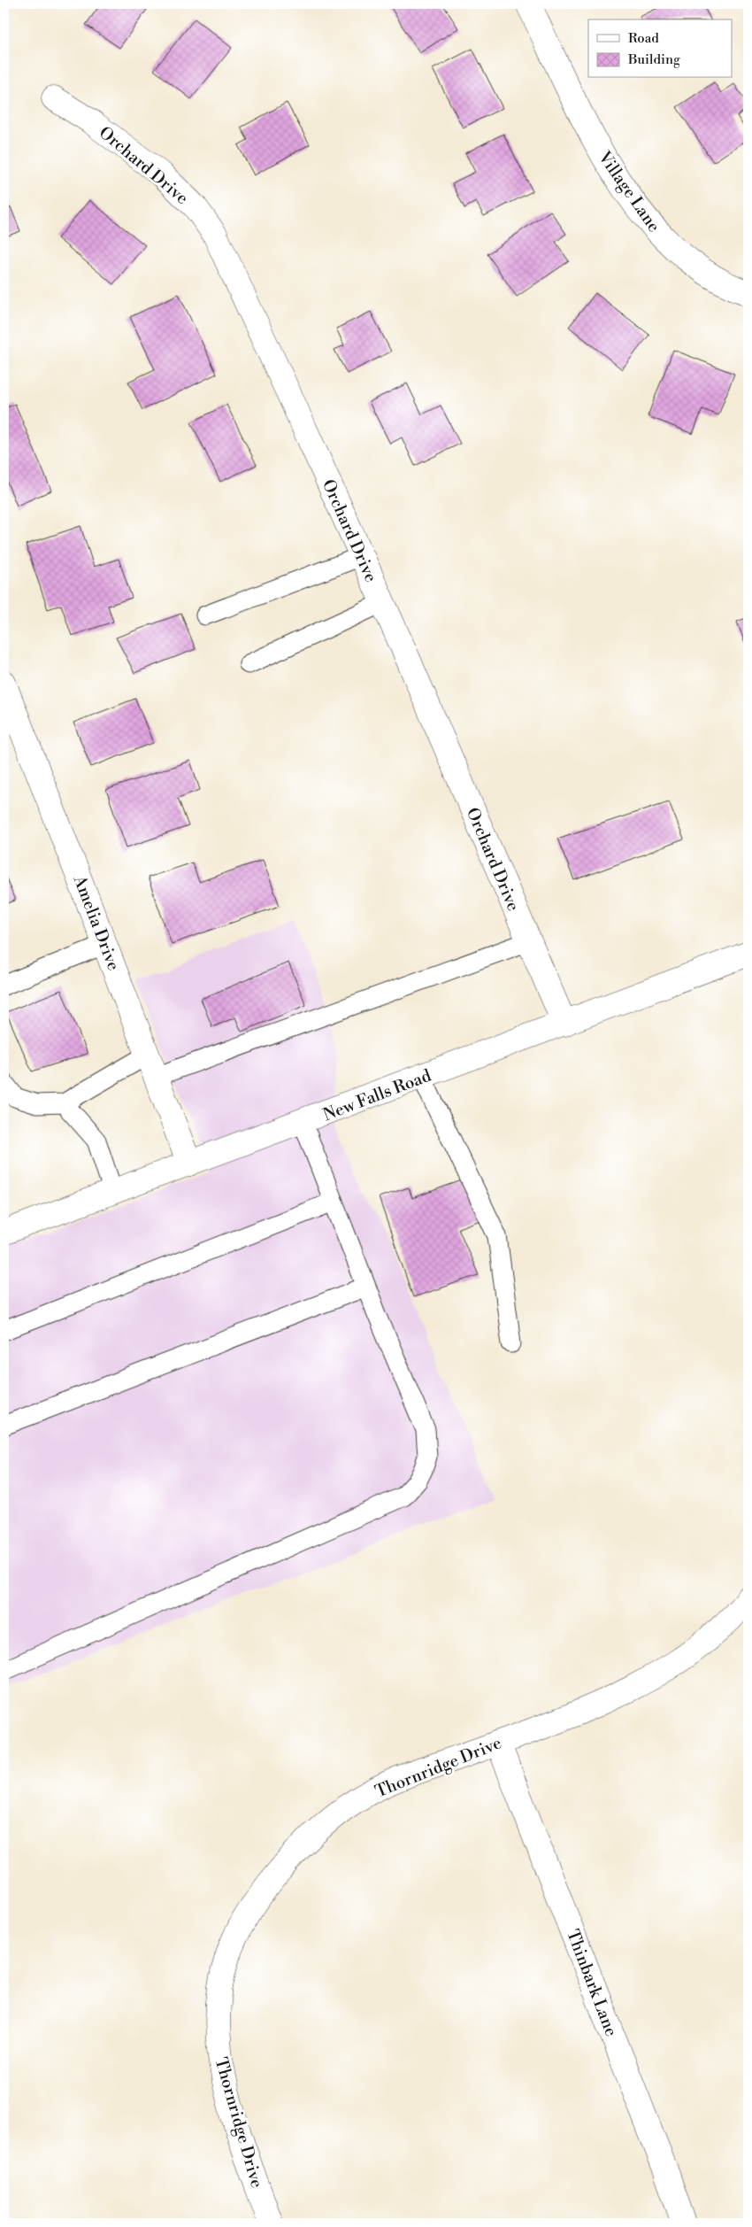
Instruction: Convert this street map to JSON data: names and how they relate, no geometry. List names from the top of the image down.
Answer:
{
  "streets": {
    "street": [
      "Orchard Drive",
      "Village Lane",
      "Amelia Drive",
      "New Falls Road",
      "Thornridge Drive",
      "Thinbark Lane"
    ]
  },
  "crossings": [
    ["Orchard Drive", "New Falls Road"],
    ["Amelia Drive", "New Falls Road"],
    ["Thornridge Drive", "Thinbark Lane"]
  ],
  "legend": ["Road", "Building"]
}
